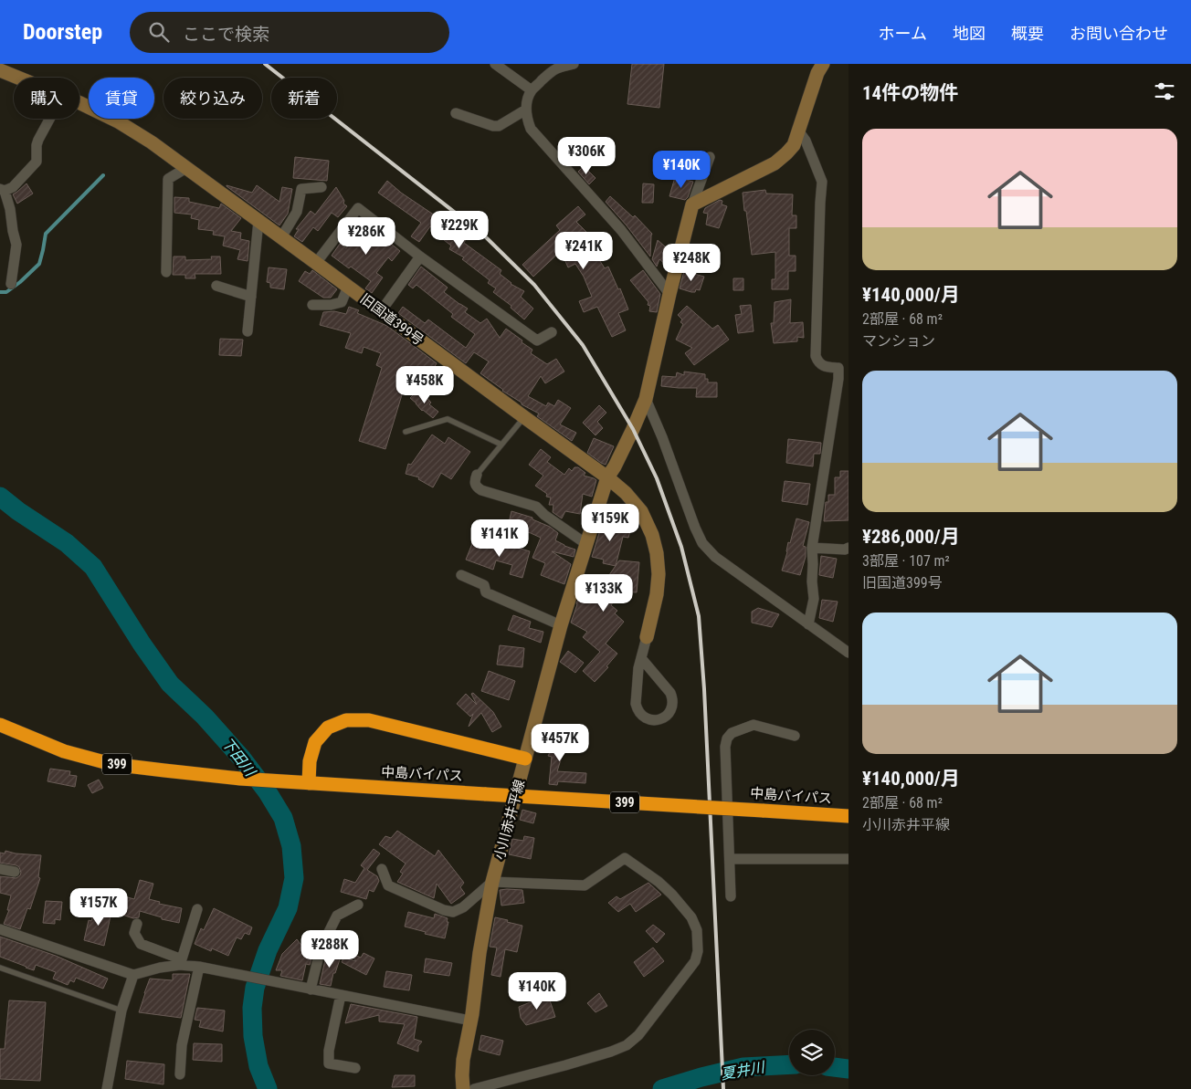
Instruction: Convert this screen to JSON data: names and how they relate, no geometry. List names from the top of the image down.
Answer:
{
  "streets": {
    "highway": ["399", "中島バイパス"],
    "street": ["旧国道399号", "小川赤井平線"]
  },
  "crossings": [
    ["旧国道399号", "小川赤井平線"]
  ],
  "water": ["下田川", "夏井川"],
  "page": {
    "header": "Doorstep",
    "search": "ここで検索",
    "nav": [
      "ホーム",
      "地図",
      "概要",
      "お問い合わせ"
    ],
    "heading": "14件の物件",
    "chip": [
      "購入",
      "賃貸",
      "絞り込み",
      "新着"
    ],
    "list": [
      {
        "name": "¥140,000/月",
        "note": "2部屋 · 68 m² · マンション"
      },
      {
        "name": "¥286,000/月",
        "note": "3部屋 · 107 m² · 旧国道399号"
      },
      {
        "name": "¥140,000/月",
        "note": "2部屋 · 68 m² · 小川赤井平線"
      }
    ],
    "price": [
      "¥306K",
      "¥140K",
      "¥229K",
      "¥286K",
      "¥241K",
      "¥248K",
      "¥458K",
      "¥159K",
      "¥141K",
      "¥133K",
      "¥457K",
      "¥157K",
      "¥288K",
      "¥140K"
    ]
  }
}
